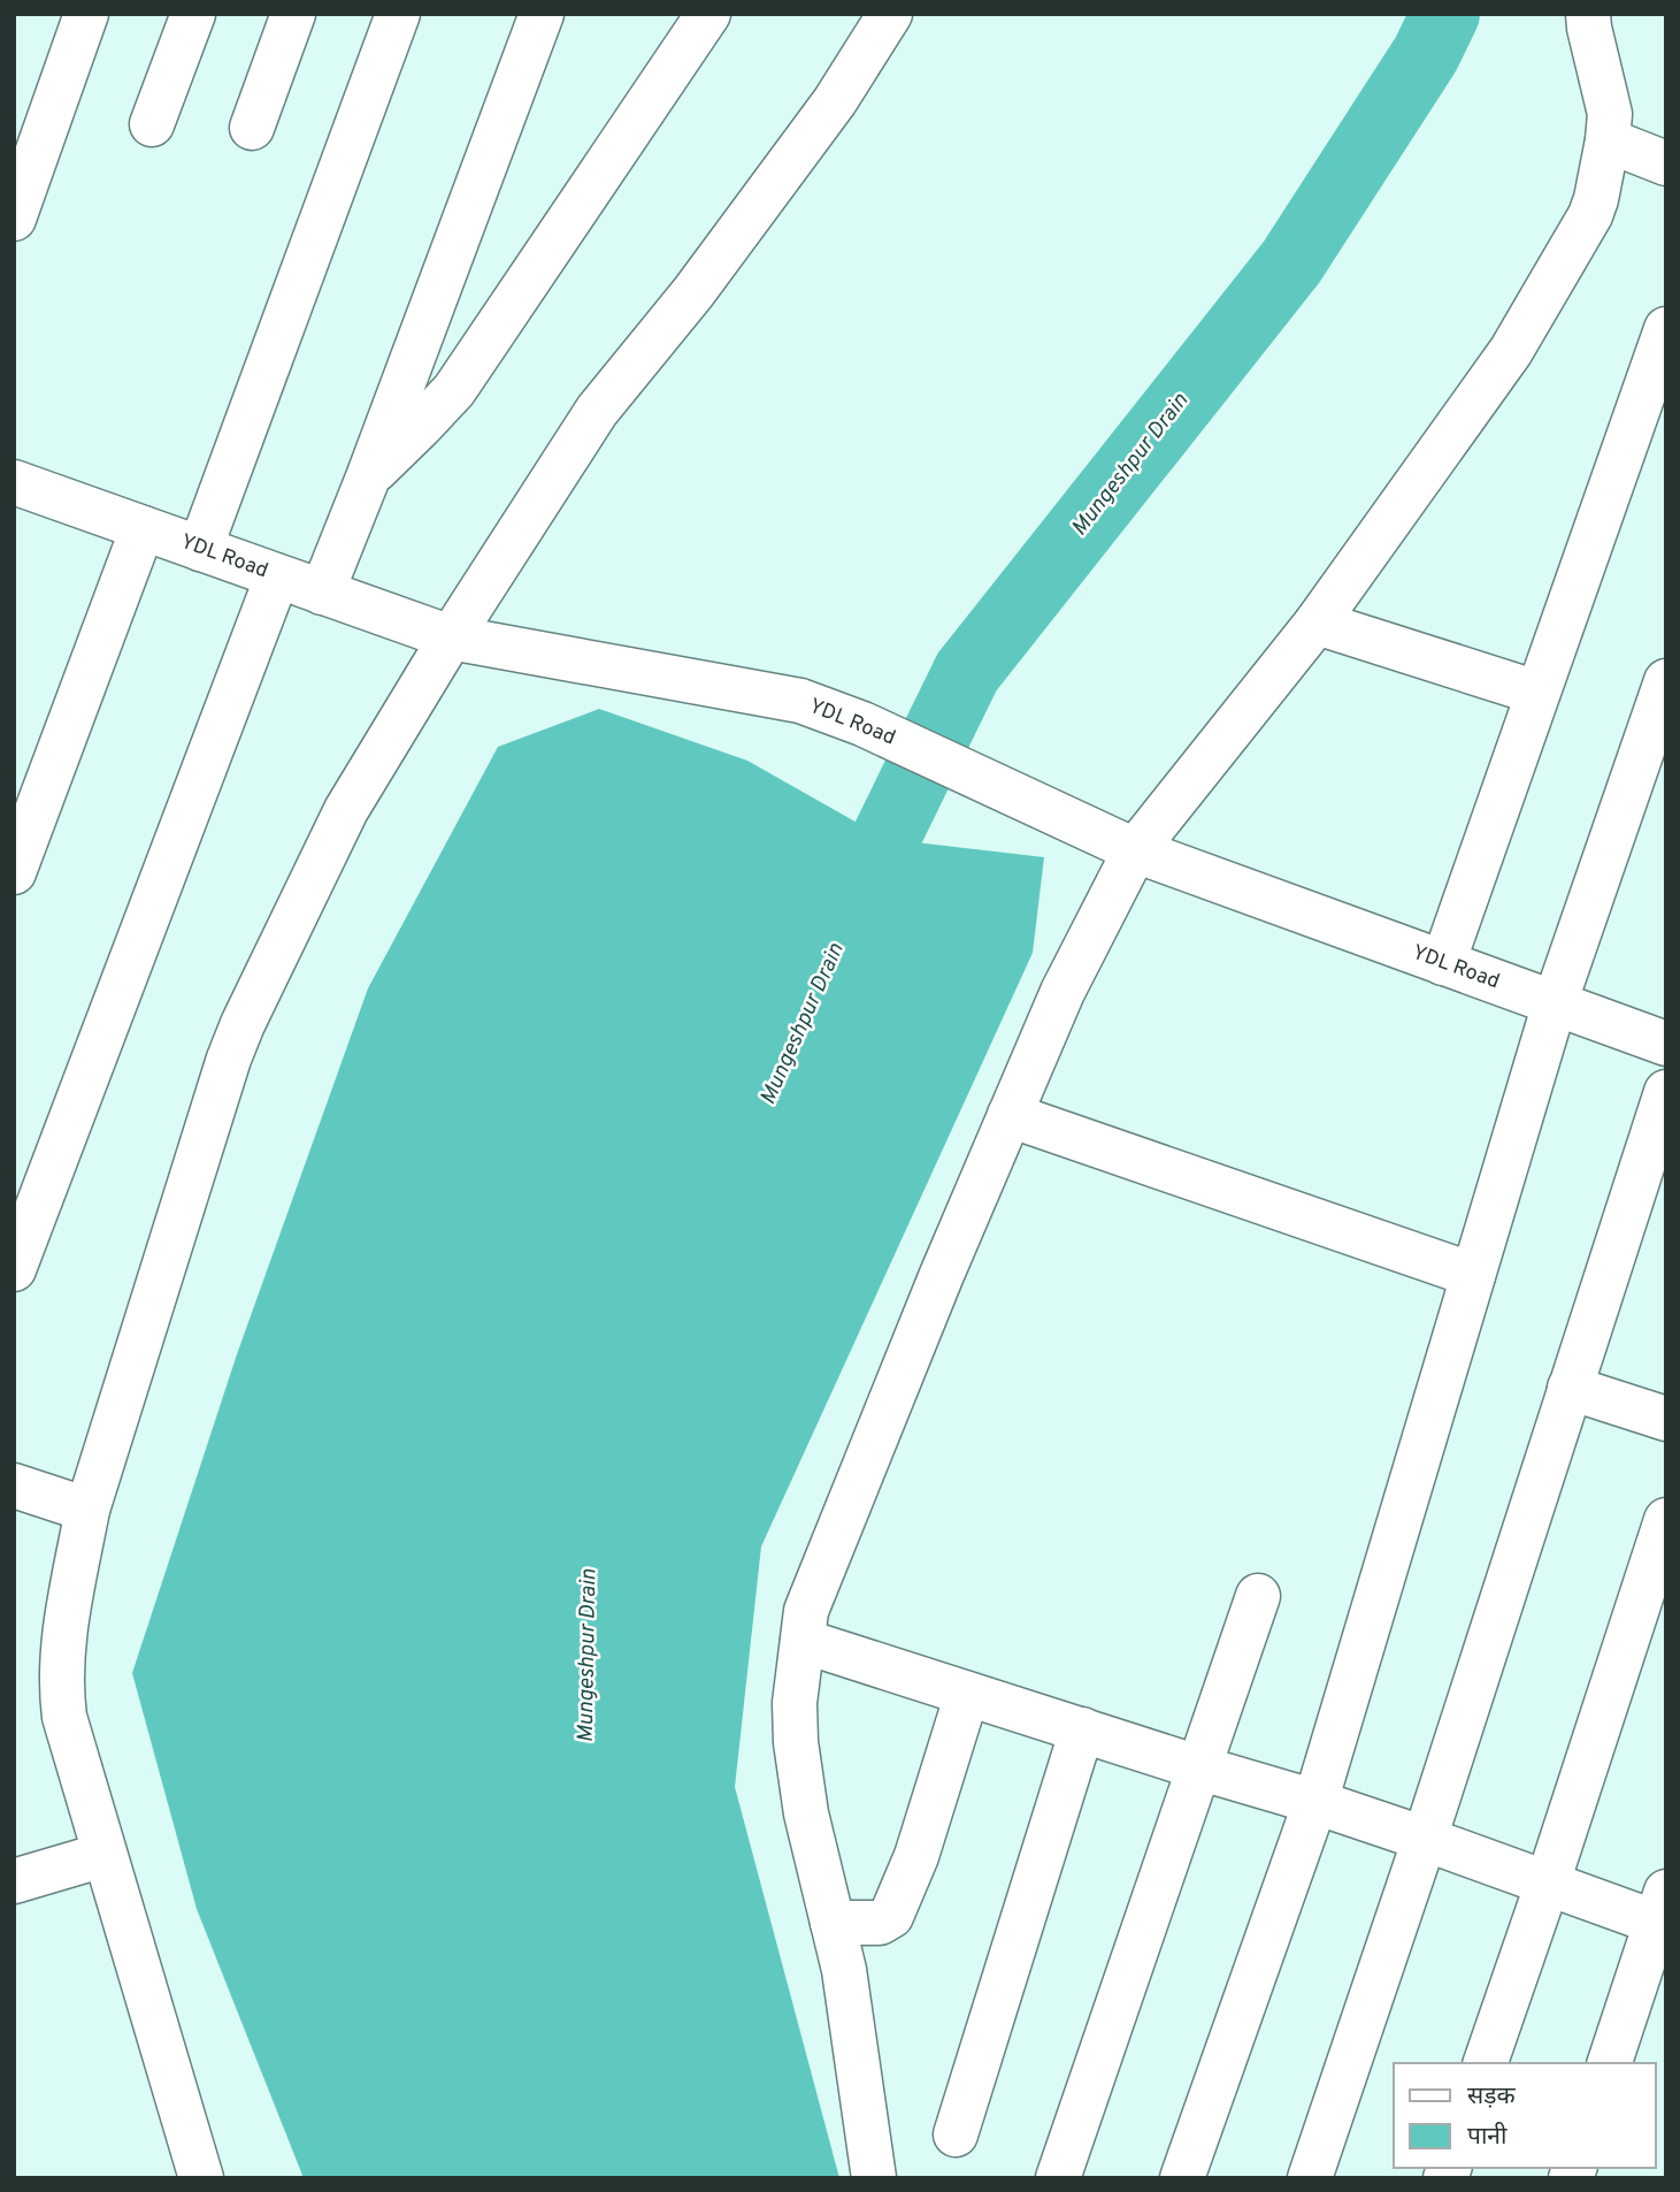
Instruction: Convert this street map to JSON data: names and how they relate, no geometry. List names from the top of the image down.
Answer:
{
  "streets": {
    "street": ["YDL Road"]
  },
  "water": ["Mungeshpur Drain"],
  "legend": ["सड़क", "पानी"]
}
